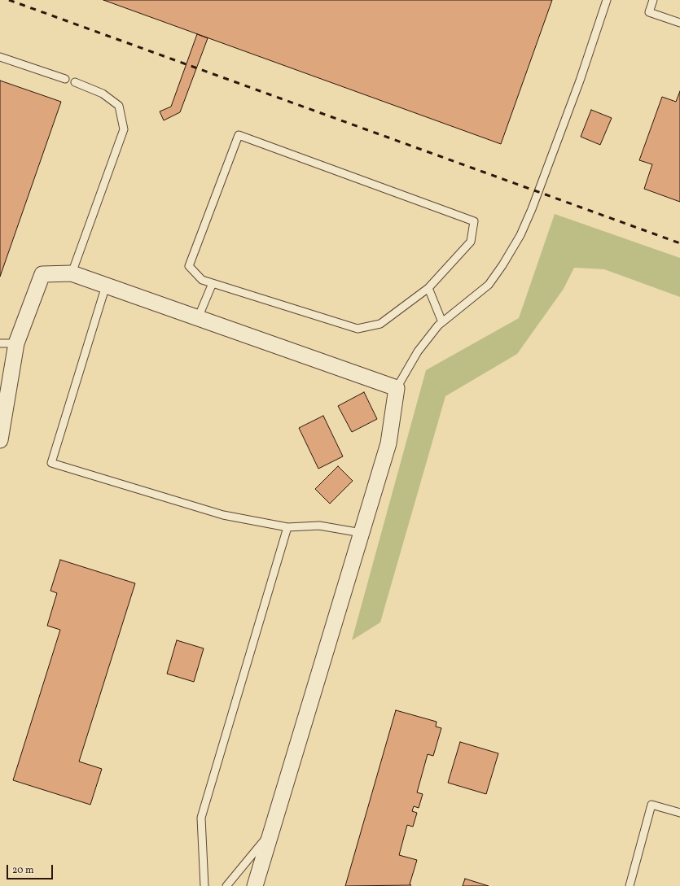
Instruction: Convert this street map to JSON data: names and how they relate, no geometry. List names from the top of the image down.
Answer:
{
  "scale_bar": "20 m"
}
